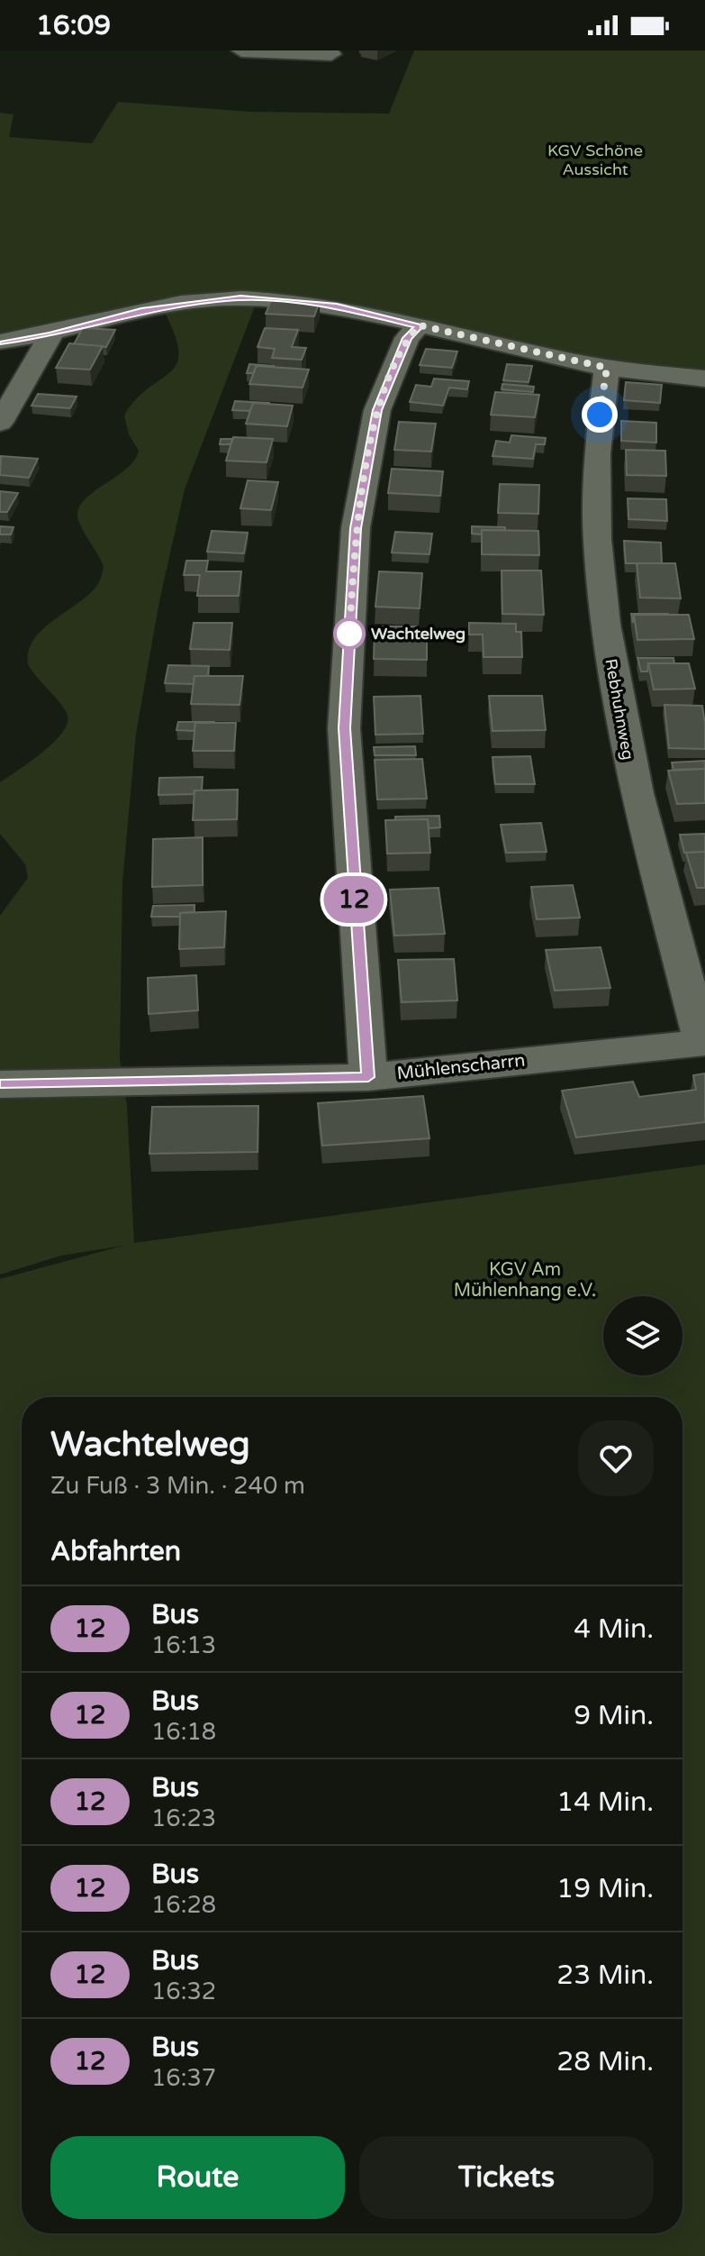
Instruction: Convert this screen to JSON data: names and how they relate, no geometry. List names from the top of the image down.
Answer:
{
  "streets": {
    "street": ["Rebhuhnweg", "Mühlenscharrn"]
  },
  "crossings": [
    ["Rebhuhnweg", "Mühlenscharrn"]
  ],
  "parks": ["KGV Schöne Aussicht", "KGV Am Mühlenhang e.V."],
  "places": ["Wachtelweg"],
  "lines": ["bus line 12"],
  "page": {
    "status": "16:09",
    "on_map": "12",
    "heading": [
      ["Wachtelweg", "Zu Fuß · 3 Min. · 240 m"],
      "Abfahrten"
    ],
    "list": [
      {
        "mark": "12",
        "name": "Bus",
        "note": "16:13",
        "value": "4 Min."
      },
      {
        "mark": "12",
        "name": "Bus",
        "note": "16:18",
        "value": "9 Min."
      },
      {
        "mark": "12",
        "name": "Bus",
        "note": "16:23",
        "value": "14 Min."
      },
      {
        "mark": "12",
        "name": "Bus",
        "note": "16:28",
        "value": "19 Min."
      },
      {
        "mark": "12",
        "name": "Bus",
        "note": "16:32",
        "value": "23 Min."
      },
      {
        "mark": "12",
        "name": "Bus",
        "note": "16:37",
        "value": "28 Min."
      }
    ],
    "buttons": ["Route", "Tickets"]
  }
}
